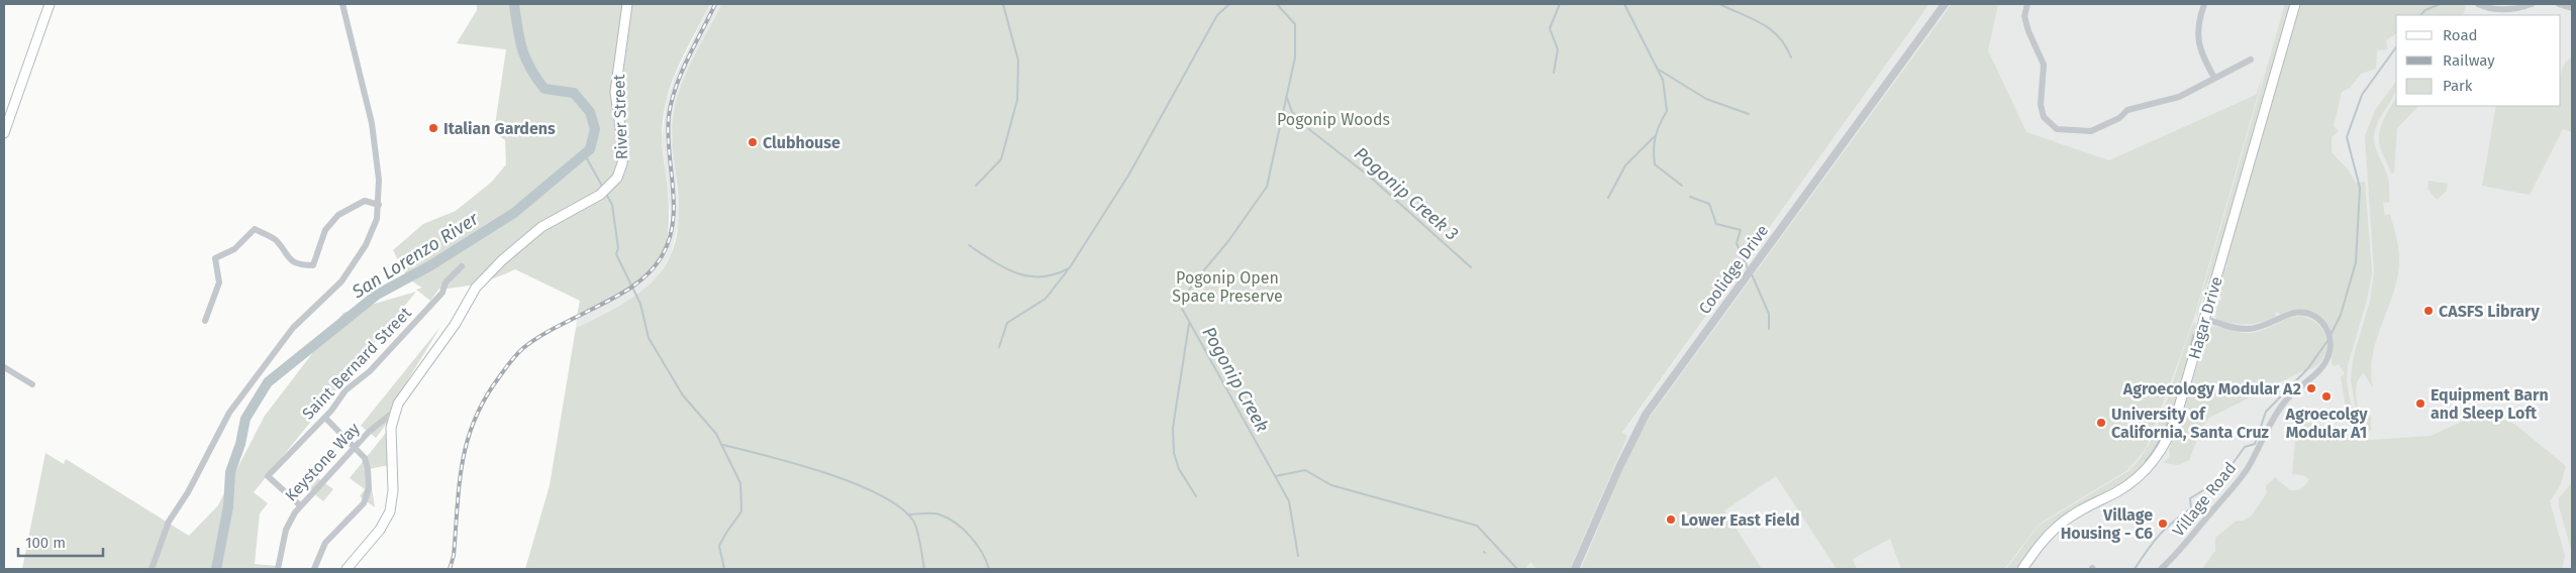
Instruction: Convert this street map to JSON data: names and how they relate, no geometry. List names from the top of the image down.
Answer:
{
  "streets": {
    "main road": ["River Street", "Hagar Drive"],
    "street": [
      "Coolidge Drive",
      "Saint Bernard Street",
      "Keystone Way",
      "Village Road"
    ]
  },
  "crossings": [
    ["River Street", "Keystone Way"],
    ["Hagar Drive", "Village Road"],
    ["Saint Bernard Street", "Keystone Way"]
  ],
  "water": ["Pogonip Creek 3", "San Lorenzo River", "Pogonip Creek"],
  "parks": ["Pogonip Woods", "Pogonip Open Space Preserve"],
  "places": [
    "Italian Gardens",
    "Clubhouse",
    "CASFS Library",
    "Agroecology Modular A2",
    "Agroecolgy Modular A1",
    "Equipment Barn and Sleep Loft",
    "University of California, Santa Cruz",
    "Lower East Field",
    "Village Housing - C6"
  ],
  "legend": ["Road", "Railway", "Park"],
  "scale_bar": "100 m"
}
